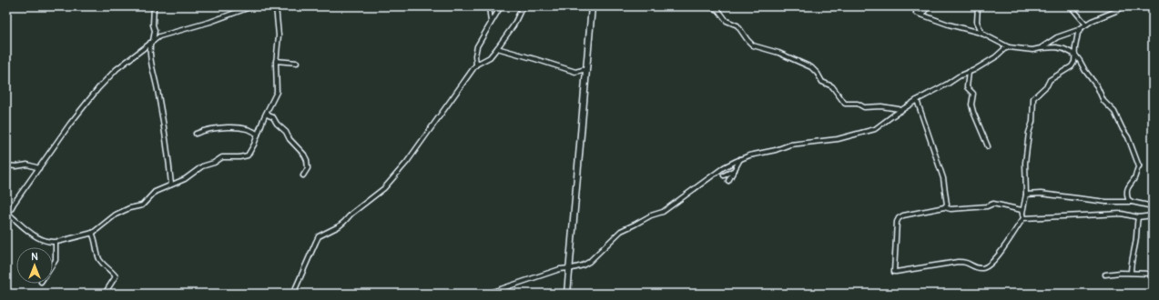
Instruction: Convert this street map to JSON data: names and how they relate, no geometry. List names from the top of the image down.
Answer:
{
  "north": "top"
}
